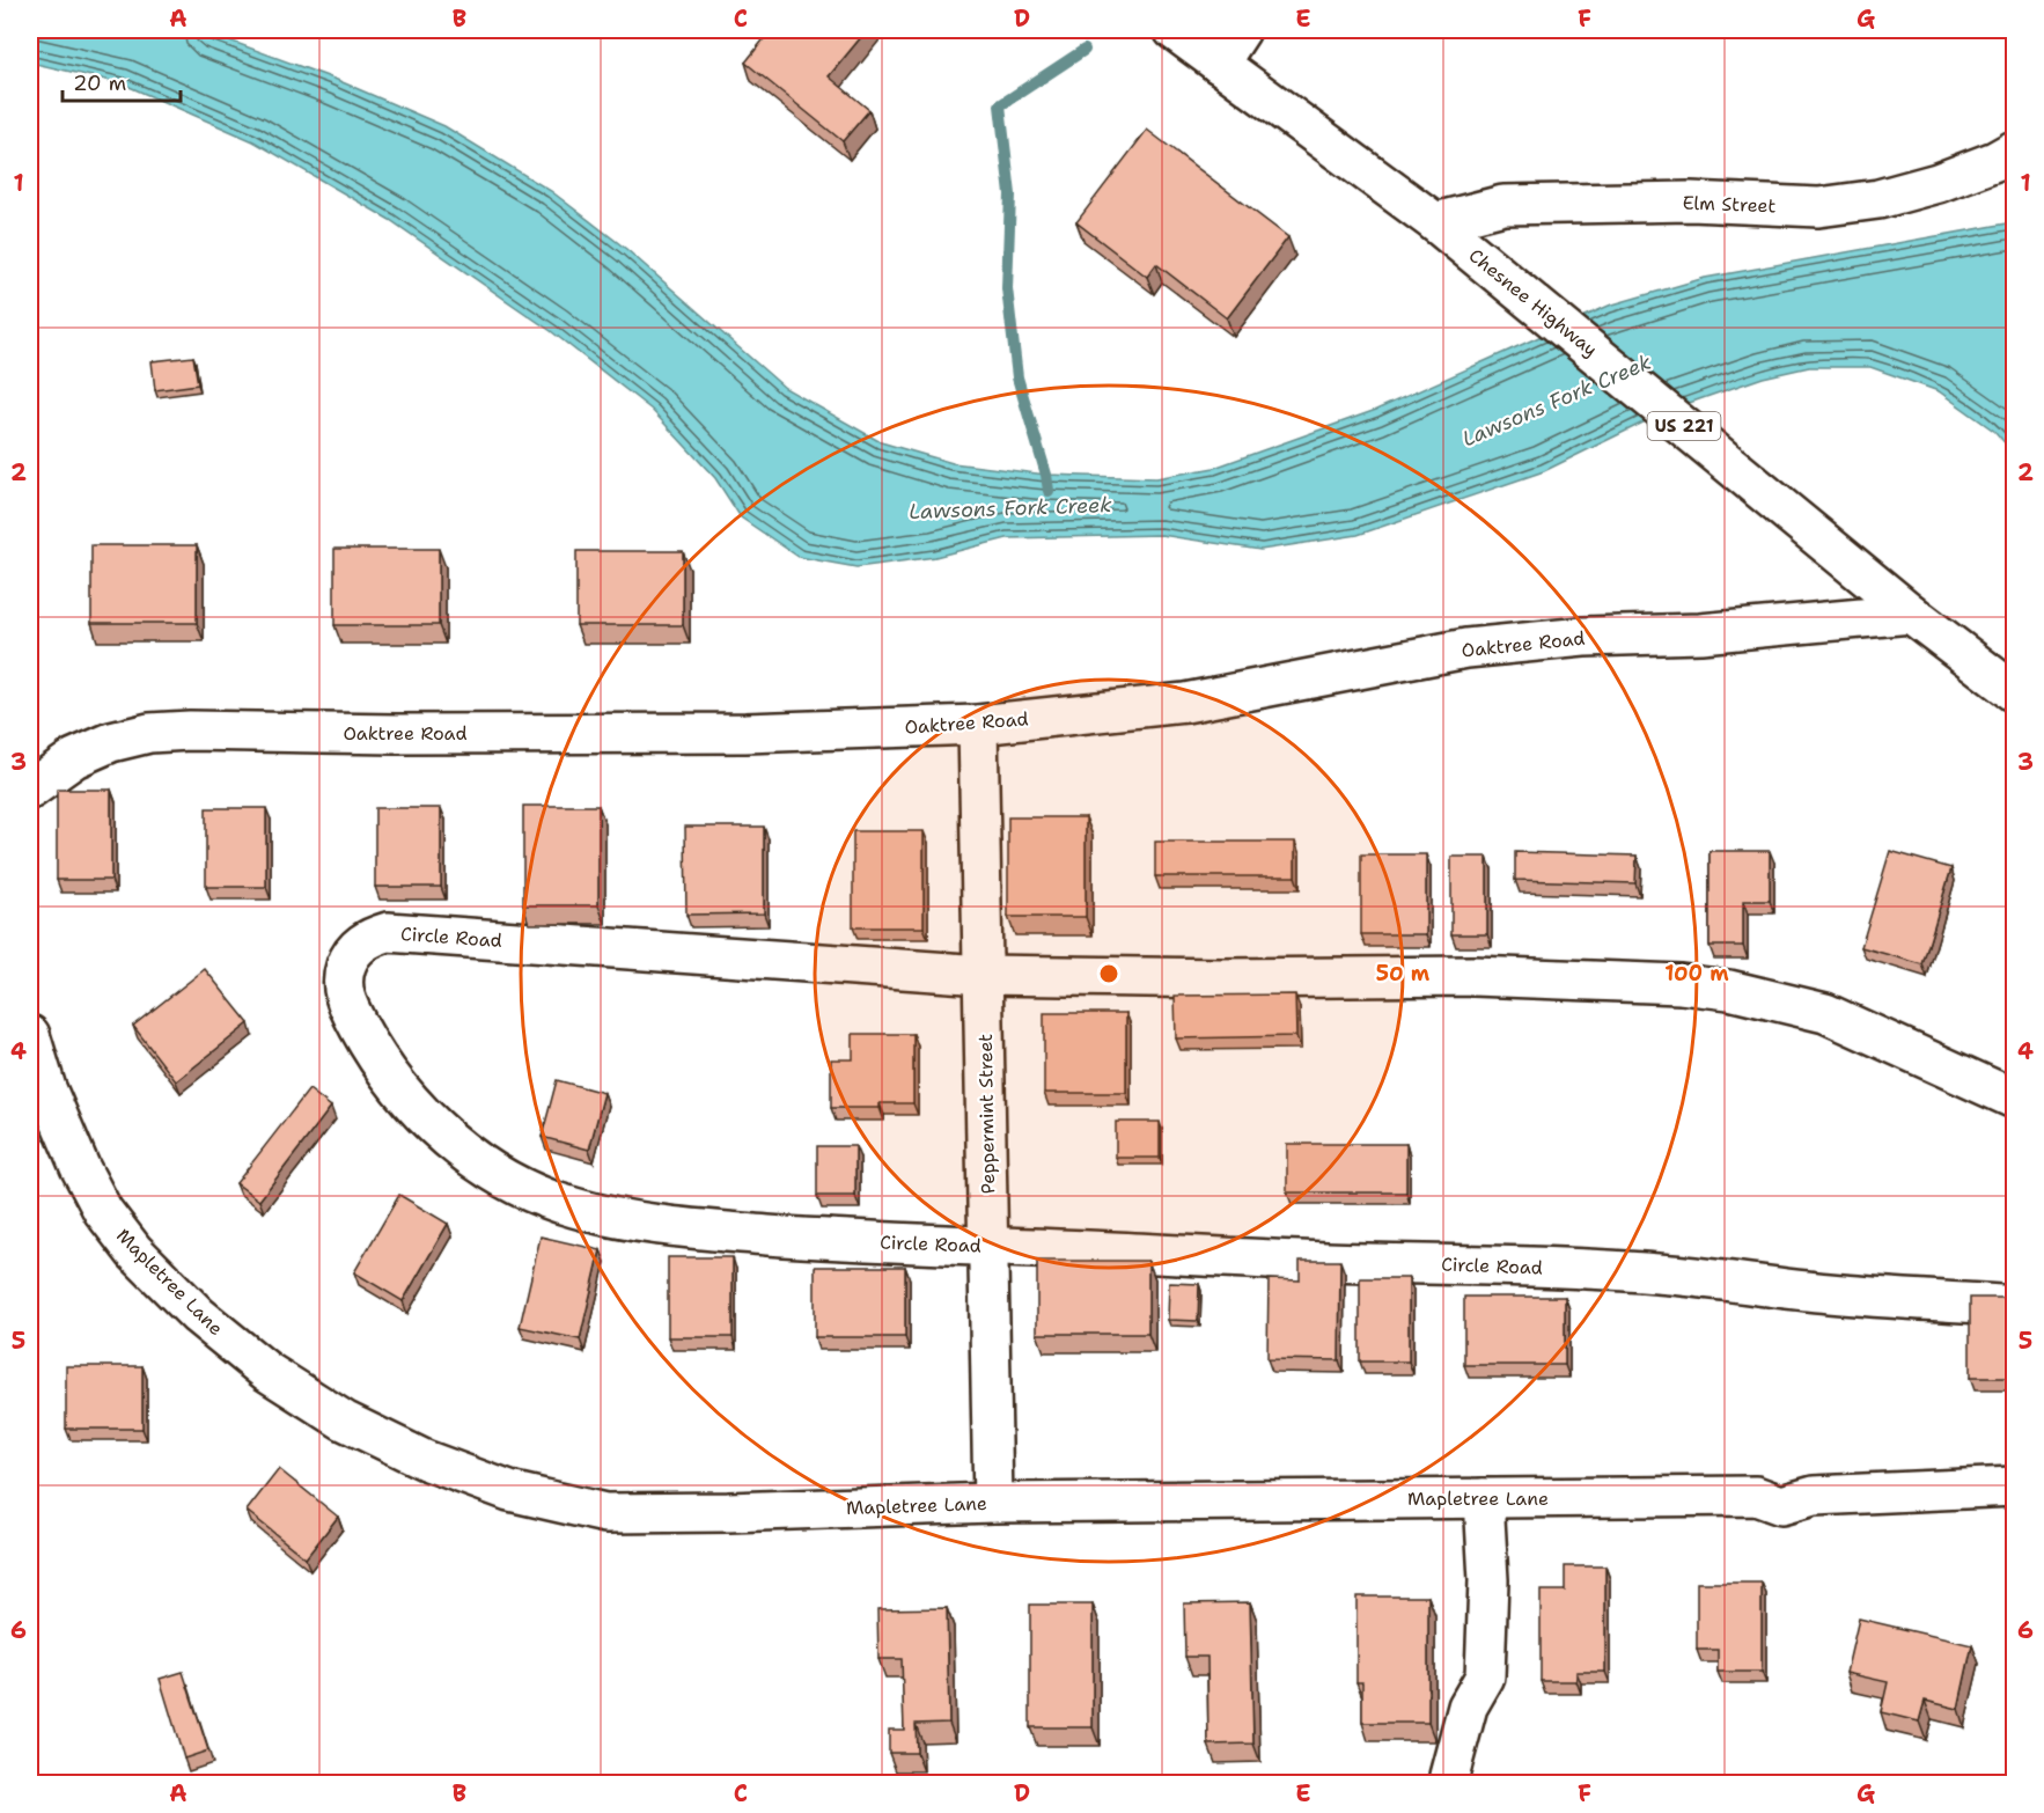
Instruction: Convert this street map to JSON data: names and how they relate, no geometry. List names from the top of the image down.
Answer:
{
  "streets": {
    "street": [
      "Elm Street",
      "Chesnee Highway",
      "US 221",
      "Oaktree Road",
      "Circle Road",
      "Peppermint Street",
      "Mapletree Lane"
    ]
  },
  "crossings": [
    ["Elm Street", "Chesnee Highway"],
    ["Chesnee Highway", "Oaktree Road"],
    ["Oaktree Road", "Peppermint Street"],
    ["Circle Road", "Peppermint Street"],
    ["Peppermint Street", "Mapletree Lane"]
  ],
  "water": ["Lawsons Fork Creek"],
  "scale_bar": "20 m",
  "grid": {
    "columns": [
      "A",
      "B",
      "C",
      "D",
      "E",
      "F",
      "G"
    ],
    "rows": [
      "1",
      "2",
      "3",
      "4",
      "5",
      "6"
    ]
  },
  "rings": ["50 m", "100 m"]
}
